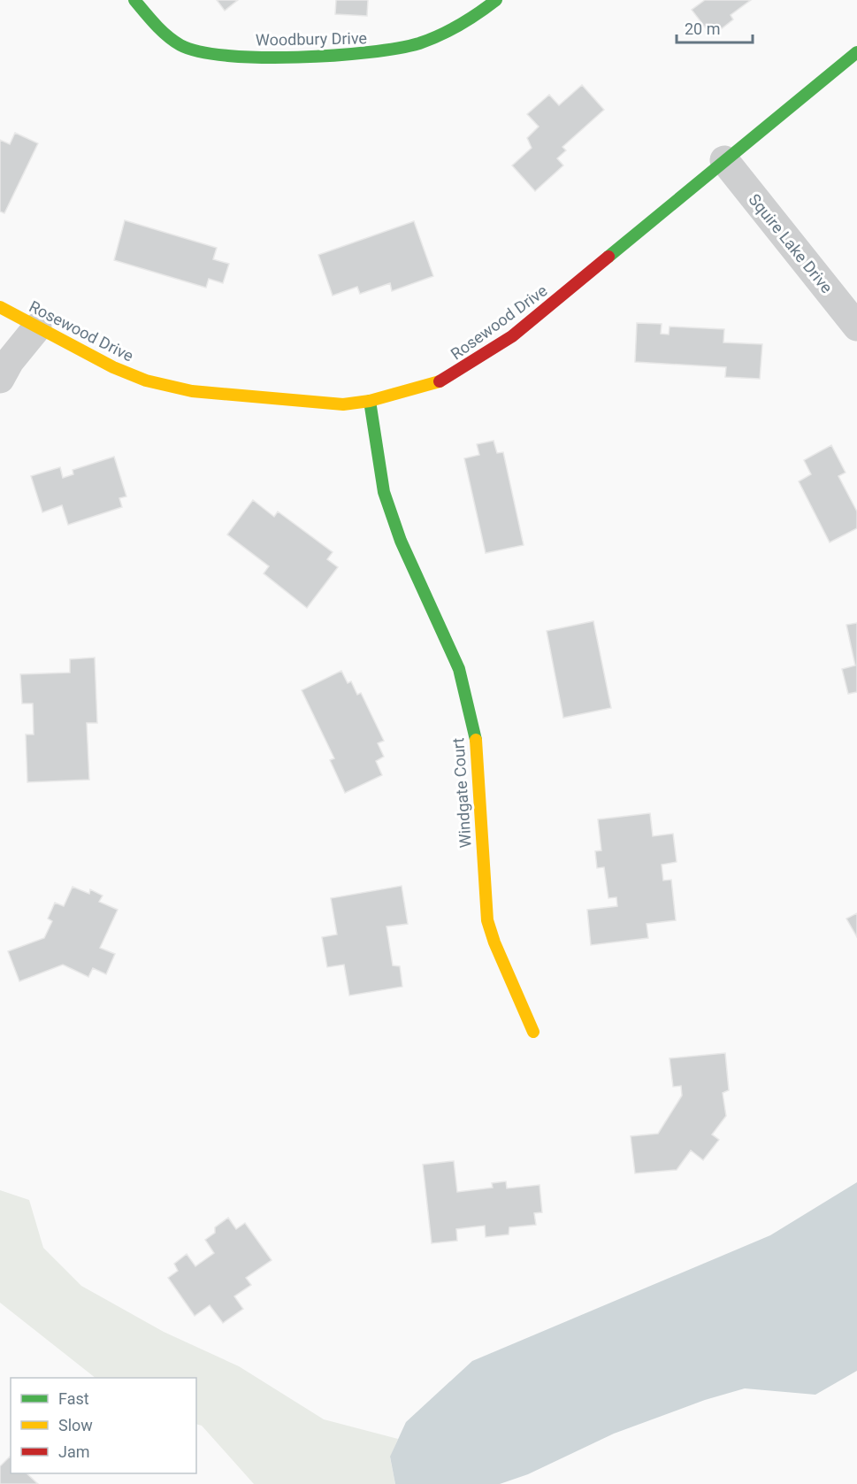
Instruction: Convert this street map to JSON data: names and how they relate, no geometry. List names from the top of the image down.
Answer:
{
  "streets": {
    "street": [
      "Woodbury Drive",
      "Squire Lake Drive",
      "Rosewood Drive",
      "Windgate Court"
    ]
  },
  "crossings": [
    ["Squire Lake Drive", "Rosewood Drive"],
    ["Rosewood Drive", "Windgate Court"]
  ],
  "legend": ["Fast", "Slow", "Jam"],
  "scale_bar": "20 m"
}
